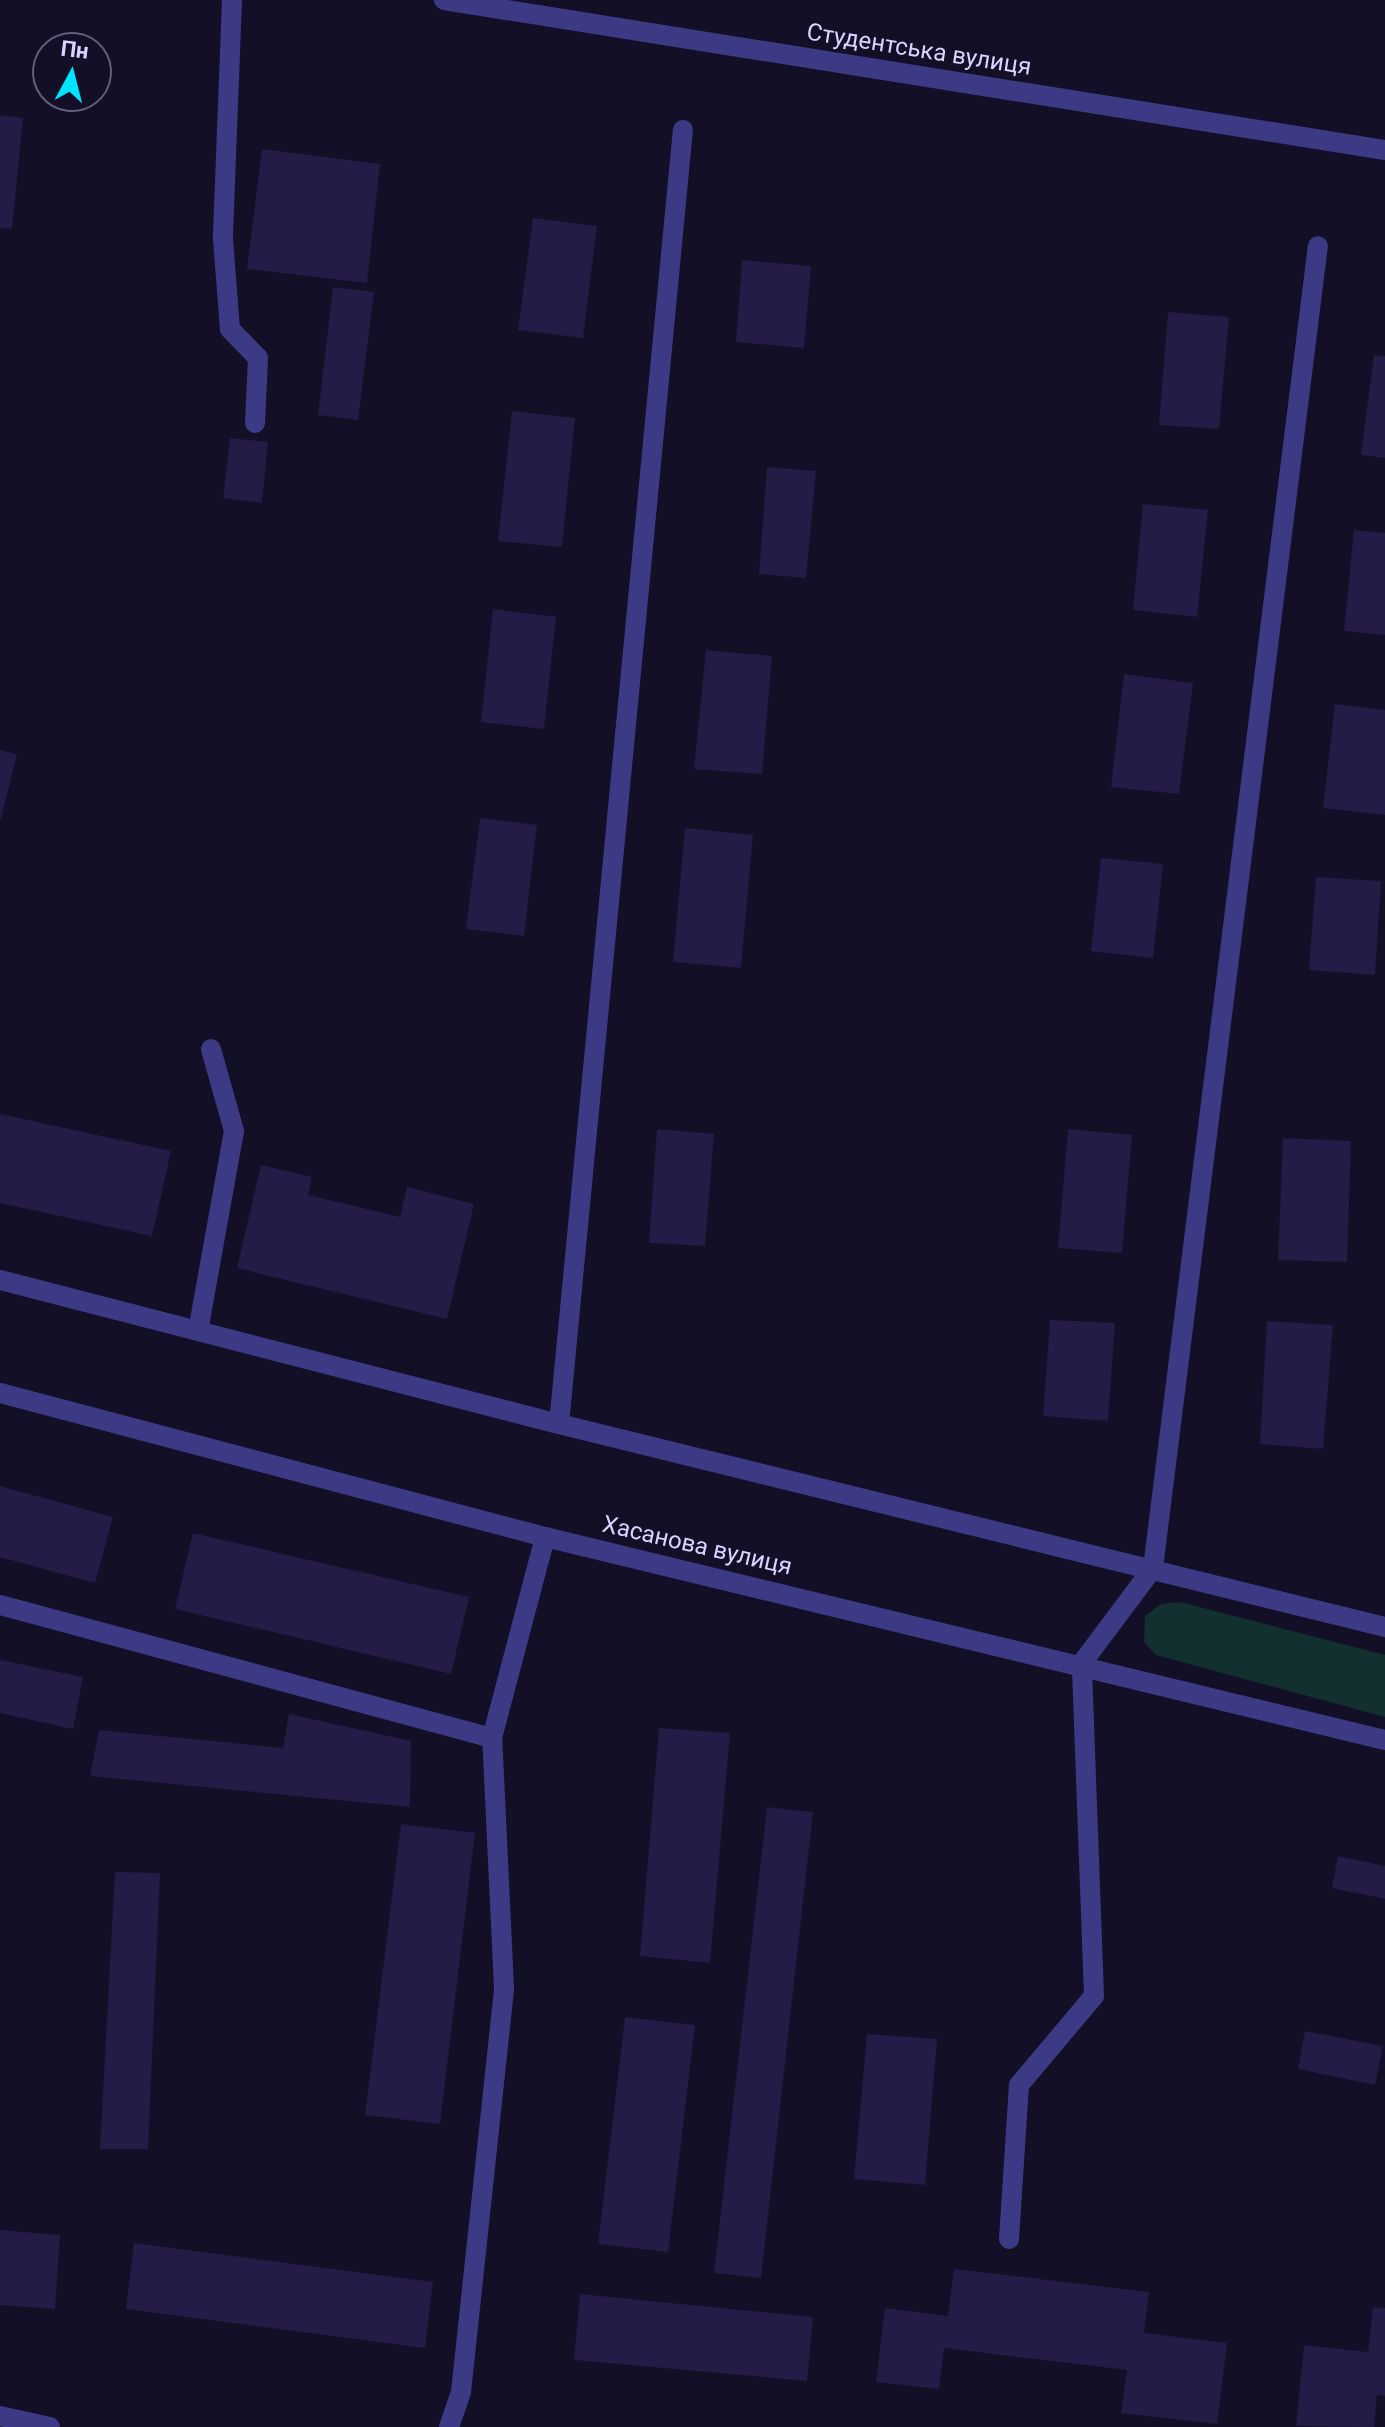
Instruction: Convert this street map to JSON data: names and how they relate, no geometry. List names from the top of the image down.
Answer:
{
  "streets": {
    "street": ["Студентська вулиця", "Хасанова вулиця"]
  },
  "north": "top"
}
